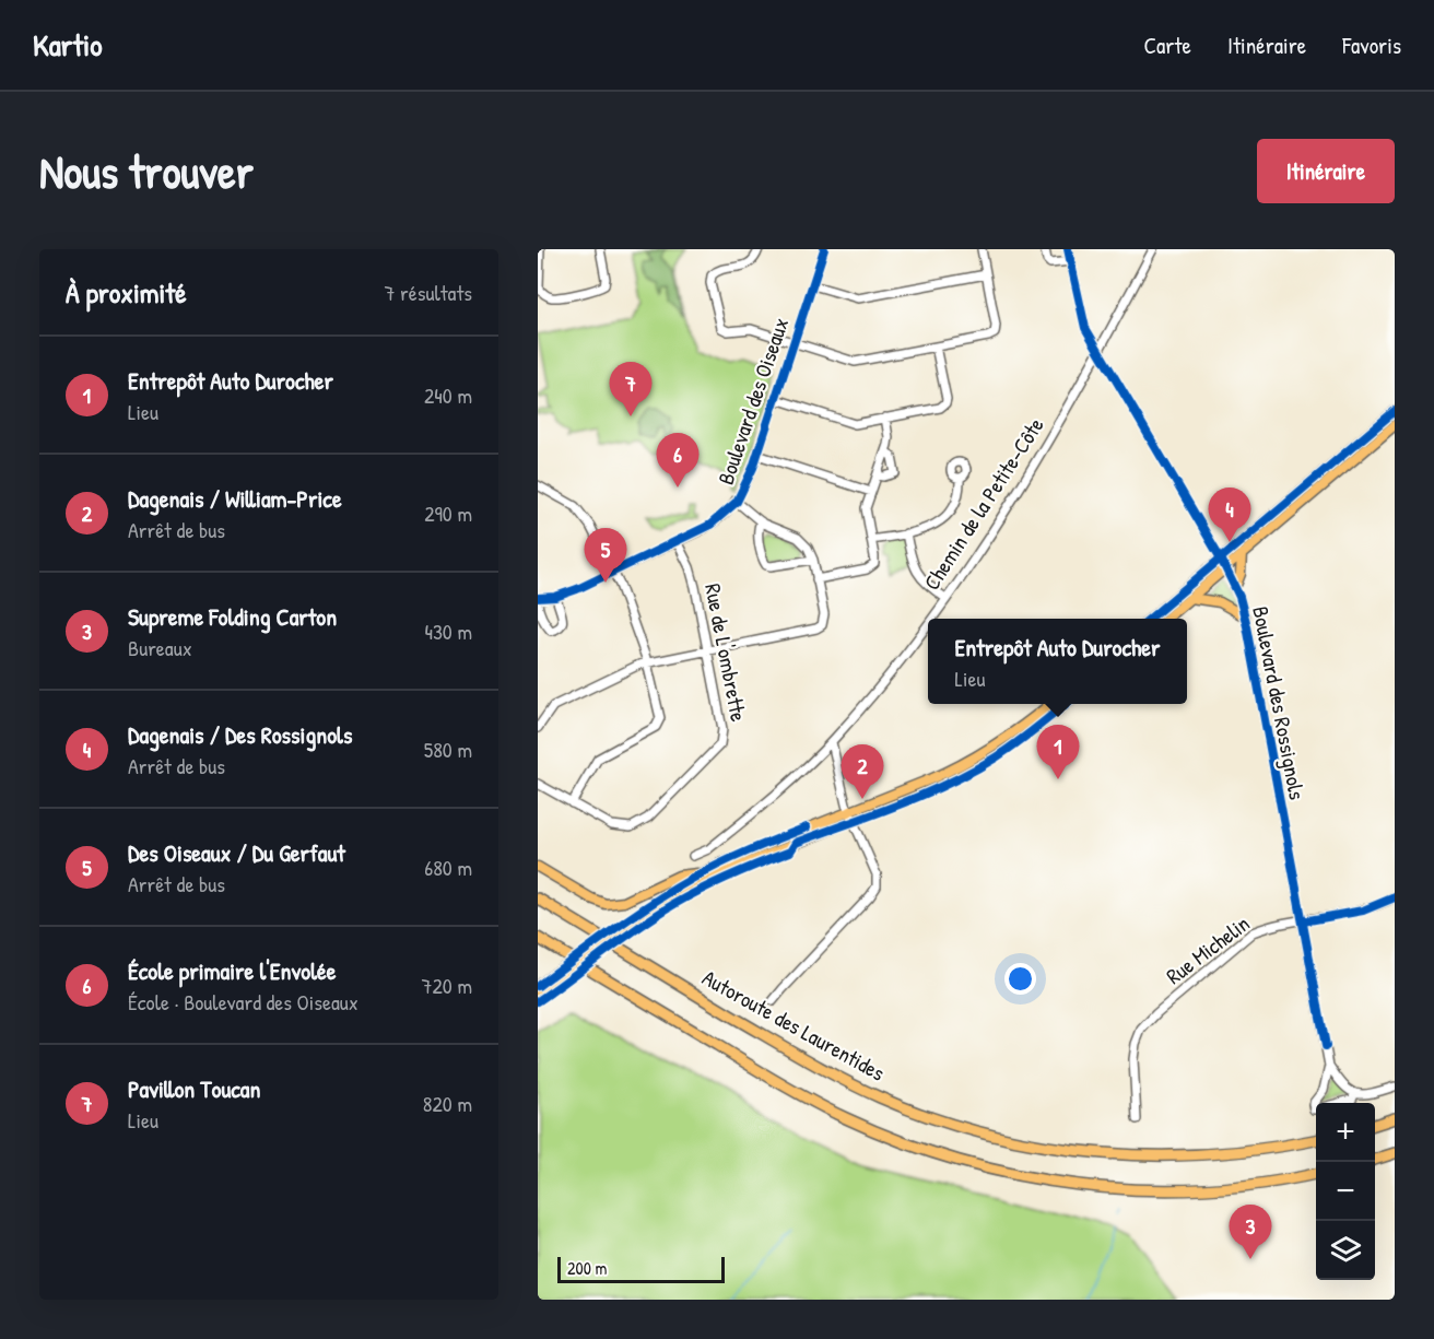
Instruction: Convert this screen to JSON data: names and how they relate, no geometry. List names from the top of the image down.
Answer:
{
  "streets": {
    "highway": ["Autoroute des Laurentides"],
    "street": [
      "Boulevard des Oiseaux",
      "Chemin de la Petite-Côte",
      "Rue de L'ombrette",
      "Boulevard des Rossignols",
      "Rue Michelin"
    ]
  },
  "crossings": [
    ["Boulevard des Oiseaux", "Rue de L'ombrette"],
    ["Chemin de la Petite-Côte", "Boulevard des Rossignols"],
    ["Boulevard des Rossignols", "Rue Michelin"]
  ],
  "scale_bar": "200 m",
  "page": {
    "header": "Kartio",
    "nav": ["Carte", "Itinéraire", "Favoris"],
    "buttons": "Itinéraire",
    "title": "Nous trouver",
    "heading": ["À proximité", "7 résultats"],
    "list": [
      {
        "mark": "1",
        "name": "Entrepôt Auto Durocher",
        "note": "Lieu",
        "value": "240 m"
      },
      {
        "mark": "2",
        "name": "Dagenais / William-Price",
        "note": "Arrêt de bus",
        "value": "290 m"
      },
      {
        "mark": "3",
        "name": "Supreme Folding Carton",
        "note": "Bureaux",
        "value": "430 m"
      },
      {
        "mark": "4",
        "name": "Dagenais / Des Rossignols",
        "note": "Arrêt de bus",
        "value": "580 m"
      },
      {
        "mark": "5",
        "name": "Des Oiseaux / Du Gerfaut",
        "note": "Arrêt de bus",
        "value": "680 m"
      },
      {
        "mark": "6",
        "name": "École primaire l'Envolée",
        "note": "École · Boulevard des Oiseaux",
        "value": "720 m"
      },
      {
        "mark": "7",
        "name": "Pavillon Toucan",
        "note": "Lieu",
        "value": "820 m"
      }
    ],
    "pins": [
      "7",
      "6",
      "4",
      "5",
      "1",
      "2",
      "3"
    ],
    "popup": ["Entrepôt Auto Durocher", "Lieu"],
    "map_buttons": ["+", "−"],
    "scale": "200 m"
  }
}
